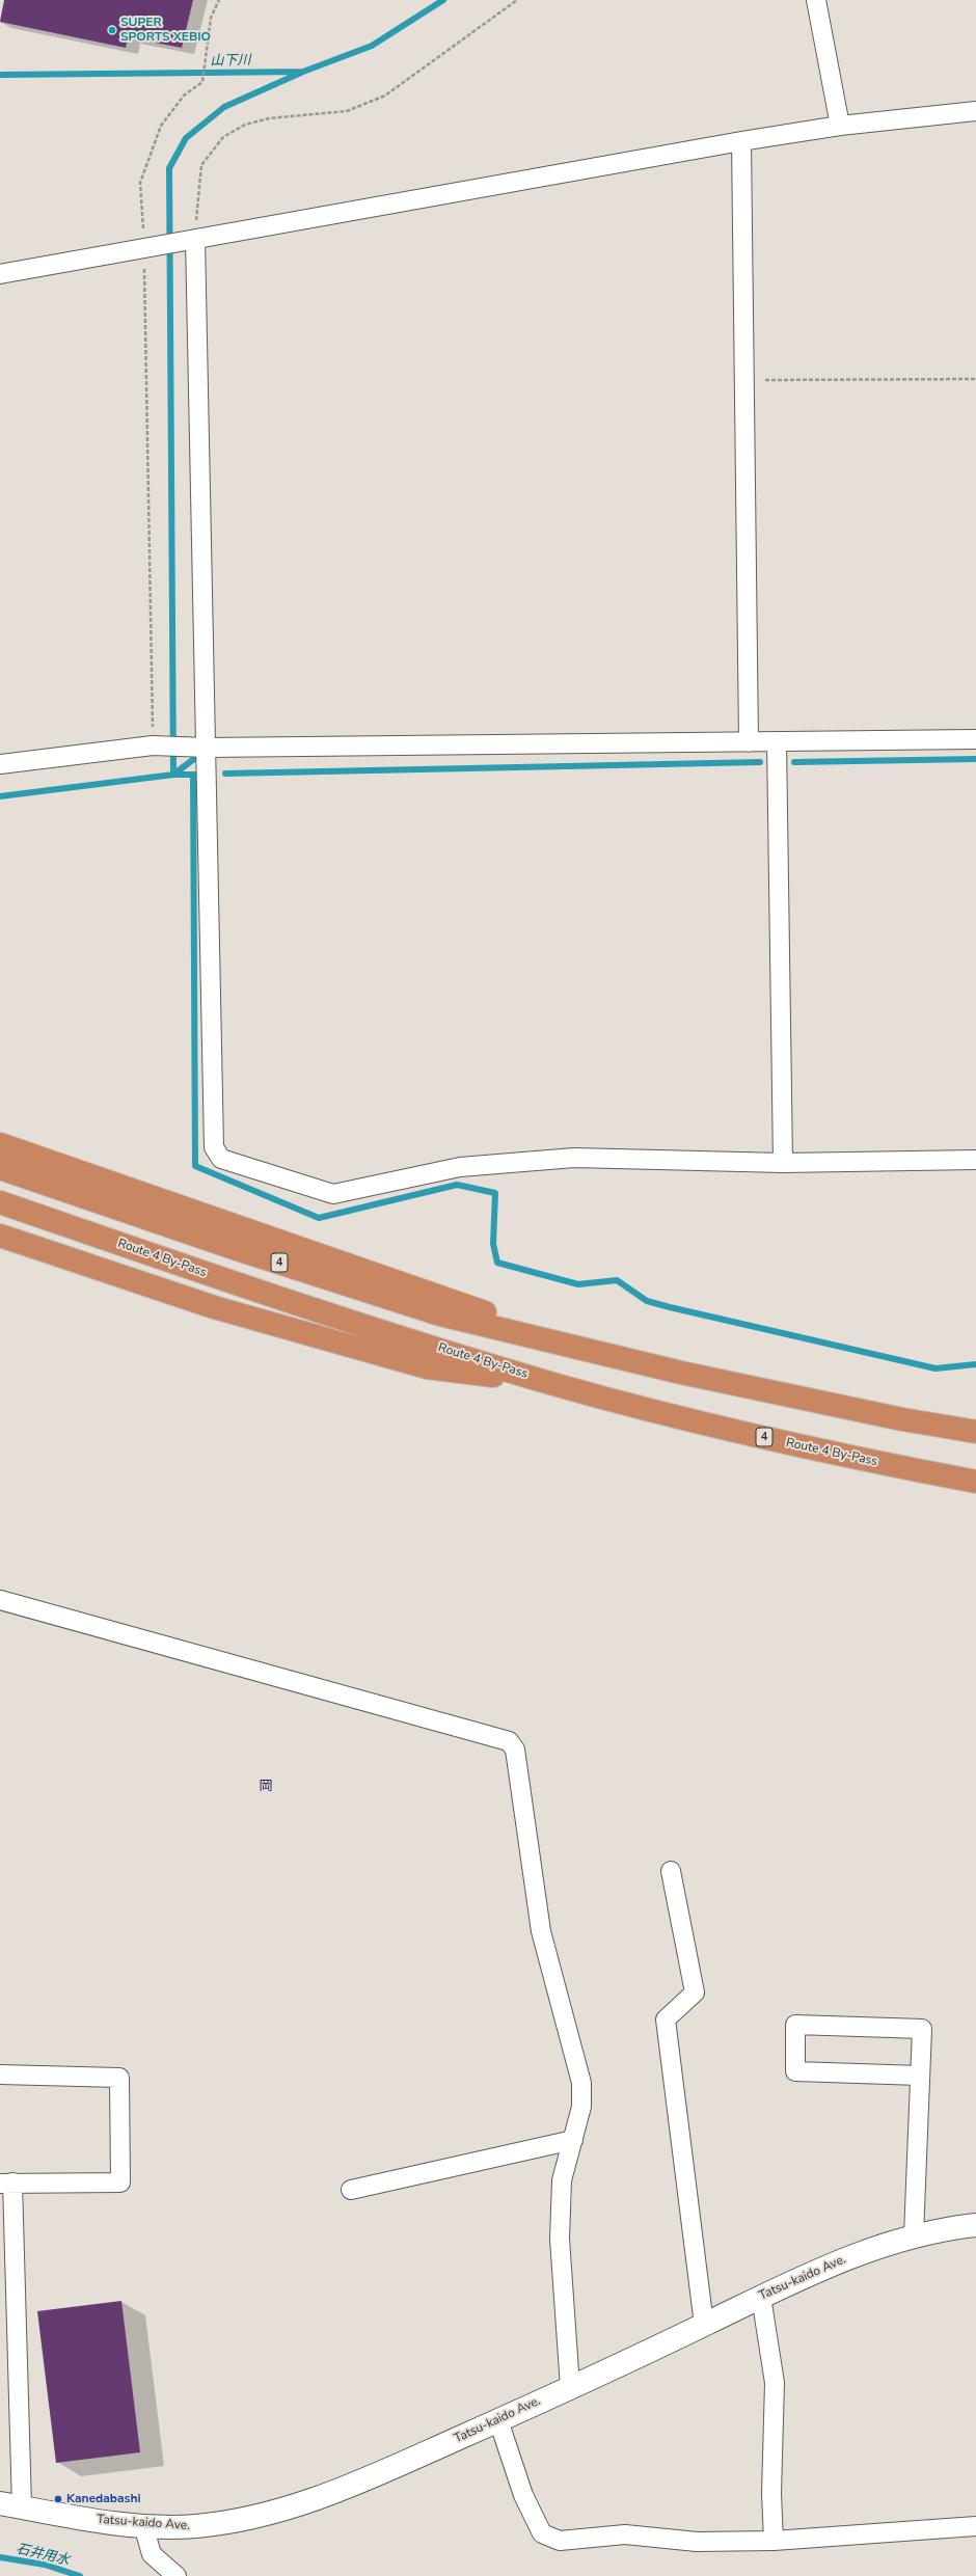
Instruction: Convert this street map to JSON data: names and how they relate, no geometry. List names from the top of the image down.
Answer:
{
  "streets": {
    "highway": ["Route 4 By-Pass", "4"],
    "main road": ["Tatsu-kaido Ave."]
  },
  "districts": ["岡"],
  "water": ["山下川", "石井用水"],
  "places": ["SUPER SPORTS XEBIO", "Kanedabashi"]
}
